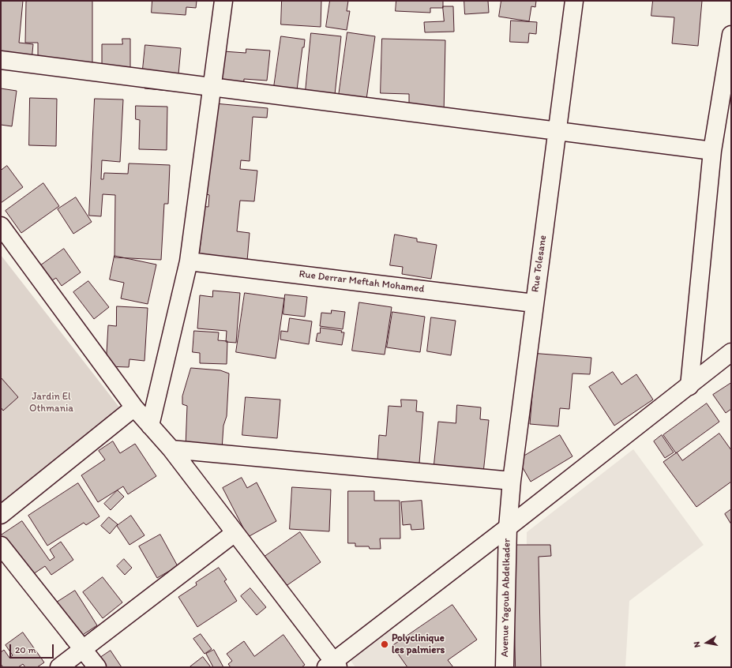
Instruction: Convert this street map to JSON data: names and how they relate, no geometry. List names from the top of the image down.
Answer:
{
  "streets": {
    "street": ["Rue Tolesane", "Rue Derrar Meftah Mohamed", "Avenue Yagoub Abdelkader"]
  },
  "crossings": [
    ["Rue Tolesane", "Rue Derrar Meftah Mohamed"],
    ["Rue Tolesane", "Avenue Yagoub Abdelkader"]
  ],
  "parks": ["Jardin El Othmania"],
  "places": ["Polyclinique les palmiers"],
  "scale_bar": "20 m",
  "north": "left"
}
